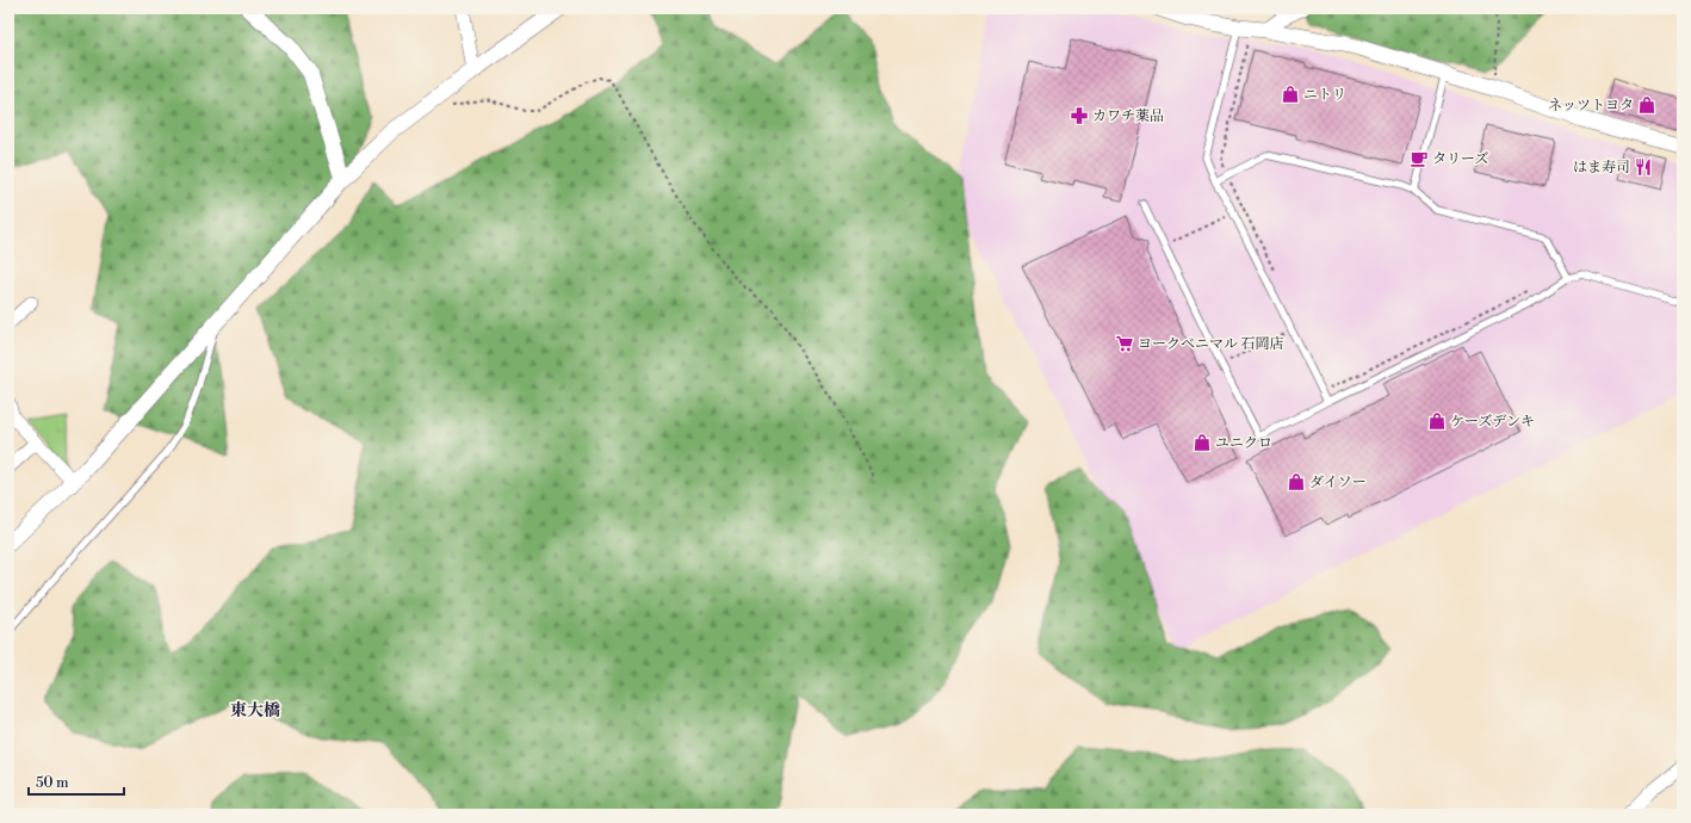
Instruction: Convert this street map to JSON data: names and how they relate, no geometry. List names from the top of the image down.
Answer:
{
  "districts": ["東大橋"],
  "places": {
    "shop": [
      "ニトリ",
      "ネッツトヨタ",
      "ケーズデンキ",
      "ユニクロ",
      "ダイソー"
    ],
    "pharmacy": ["カワチ薬品"],
    "cafe": ["タリーズ"],
    "restaurant": ["はま寿司"],
    "supermarket": ["ヨークベニマル 石岡店"]
  },
  "scale_bar": "50 m"
}
